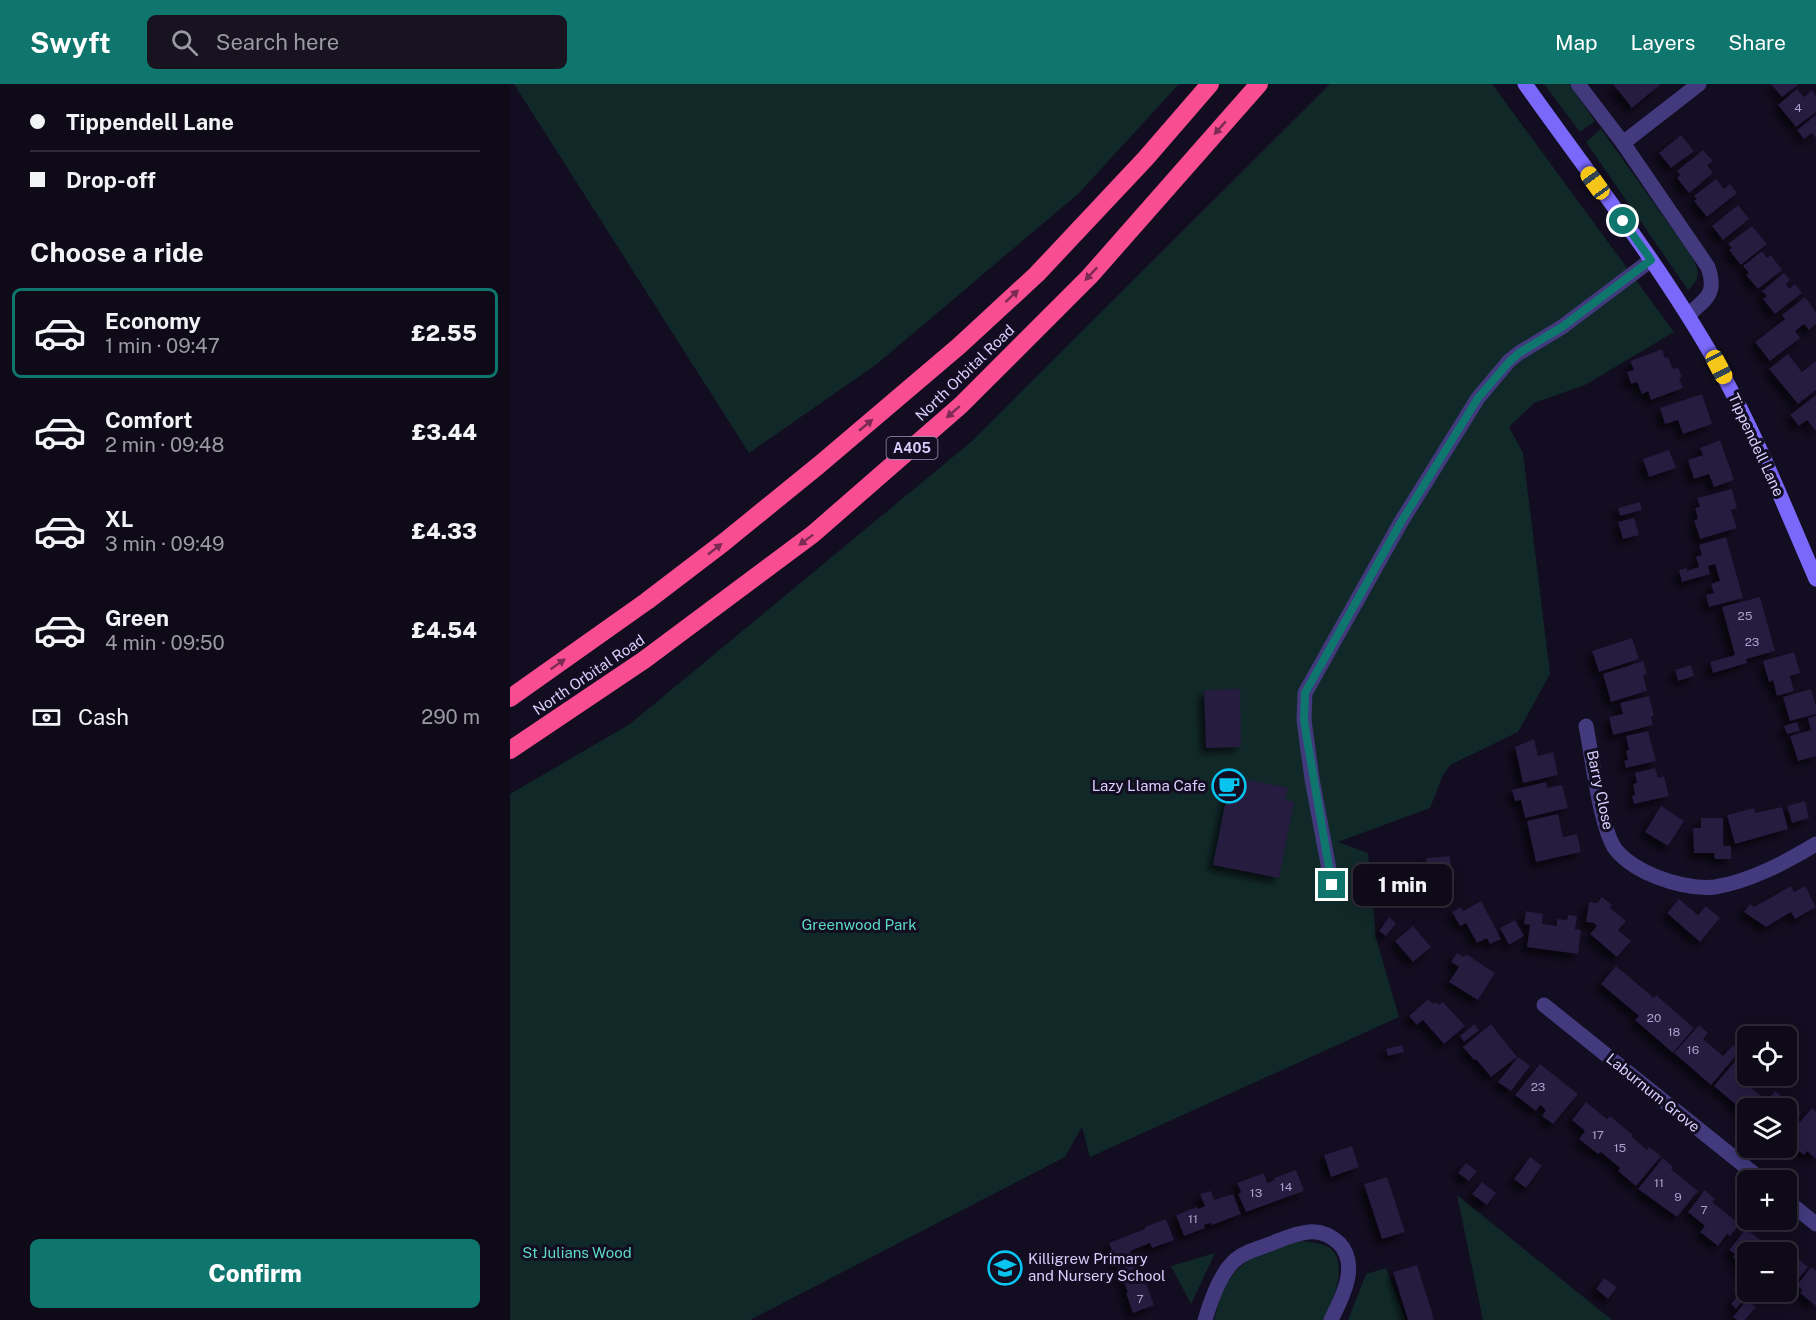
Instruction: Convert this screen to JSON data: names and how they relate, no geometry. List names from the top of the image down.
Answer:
{
  "streets": {
    "highway": ["North Orbital Road", "A405"],
    "street": ["Tippendell Lane", "Barry Close", "Laburnum Grove"]
  },
  "parks": ["Greenwood Park", "St Julians Wood"],
  "places": {
    "cafe": ["Lazy Llama Cafe"],
    "school or university": ["Killigrew Primary and Nursery School"]
  },
  "house_numbers": [
    "4",
    "25",
    "23",
    "20",
    "18",
    "16",
    "23",
    "17",
    "15",
    "11",
    "14",
    "13",
    "9",
    "7",
    "11",
    "7"
  ],
  "page": {
    "header": "Swyft",
    "search": "Search here",
    "nav": ["Map", "Layers", "Share"],
    "banner": ["Tippendell Lane", "Drop-off"],
    "heading": "Choose a ride",
    "list": [
      {
        "name": "Economy",
        "note": "1 min · 09:47",
        "value": "£2.55"
      },
      {
        "name": "Comfort",
        "note": "2 min · 09:48",
        "value": "£3.44"
      },
      {
        "name": "XL",
        "note": "3 min · 09:49",
        "value": "£4.33"
      },
      {
        "name": "Green",
        "note": "4 min · 09:50",
        "value": "£4.54"
      }
    ],
    "pay": ["Cash", "290 m"],
    "bubble": "1 min",
    "map_buttons": ["+", "−"],
    "buttons": "Confirm"
  }
}
